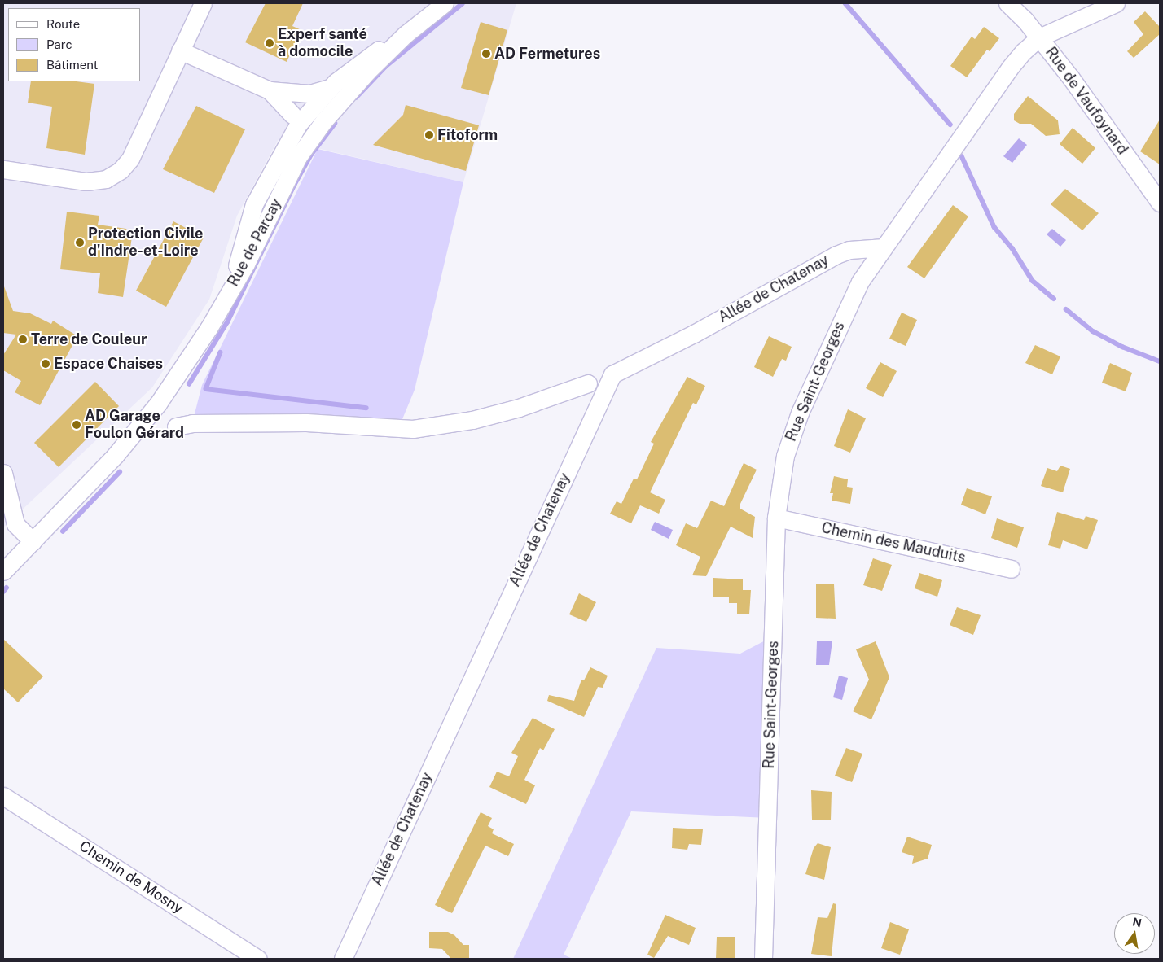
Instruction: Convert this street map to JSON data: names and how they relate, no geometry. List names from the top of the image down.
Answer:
{
  "streets": {
    "street": [
      "Rue de Vaufoynard",
      "Rue de Parcay",
      "Allée de Chatenay",
      "Rue Saint-Georges",
      "Chemin des Mauduits",
      "Chemin de Mosny"
    ]
  },
  "crossings": [
    ["Rue de Vaufoynard", "Rue Saint-Georges"],
    ["Allée de Chatenay", "Rue Saint-Georges"],
    ["Rue Saint-Georges", "Chemin des Mauduits"]
  ],
  "places": [
    "Experf santé à domocile",
    "AD Fermetures",
    "Fitoform",
    "Protection Civile d'Indre-et-Loire",
    "Terre de Couleur",
    "Espace Chaises",
    "AD Garage Foulon Gérard"
  ],
  "legend": ["Route", "Parc", "Bâtiment"],
  "north": "top"
}
